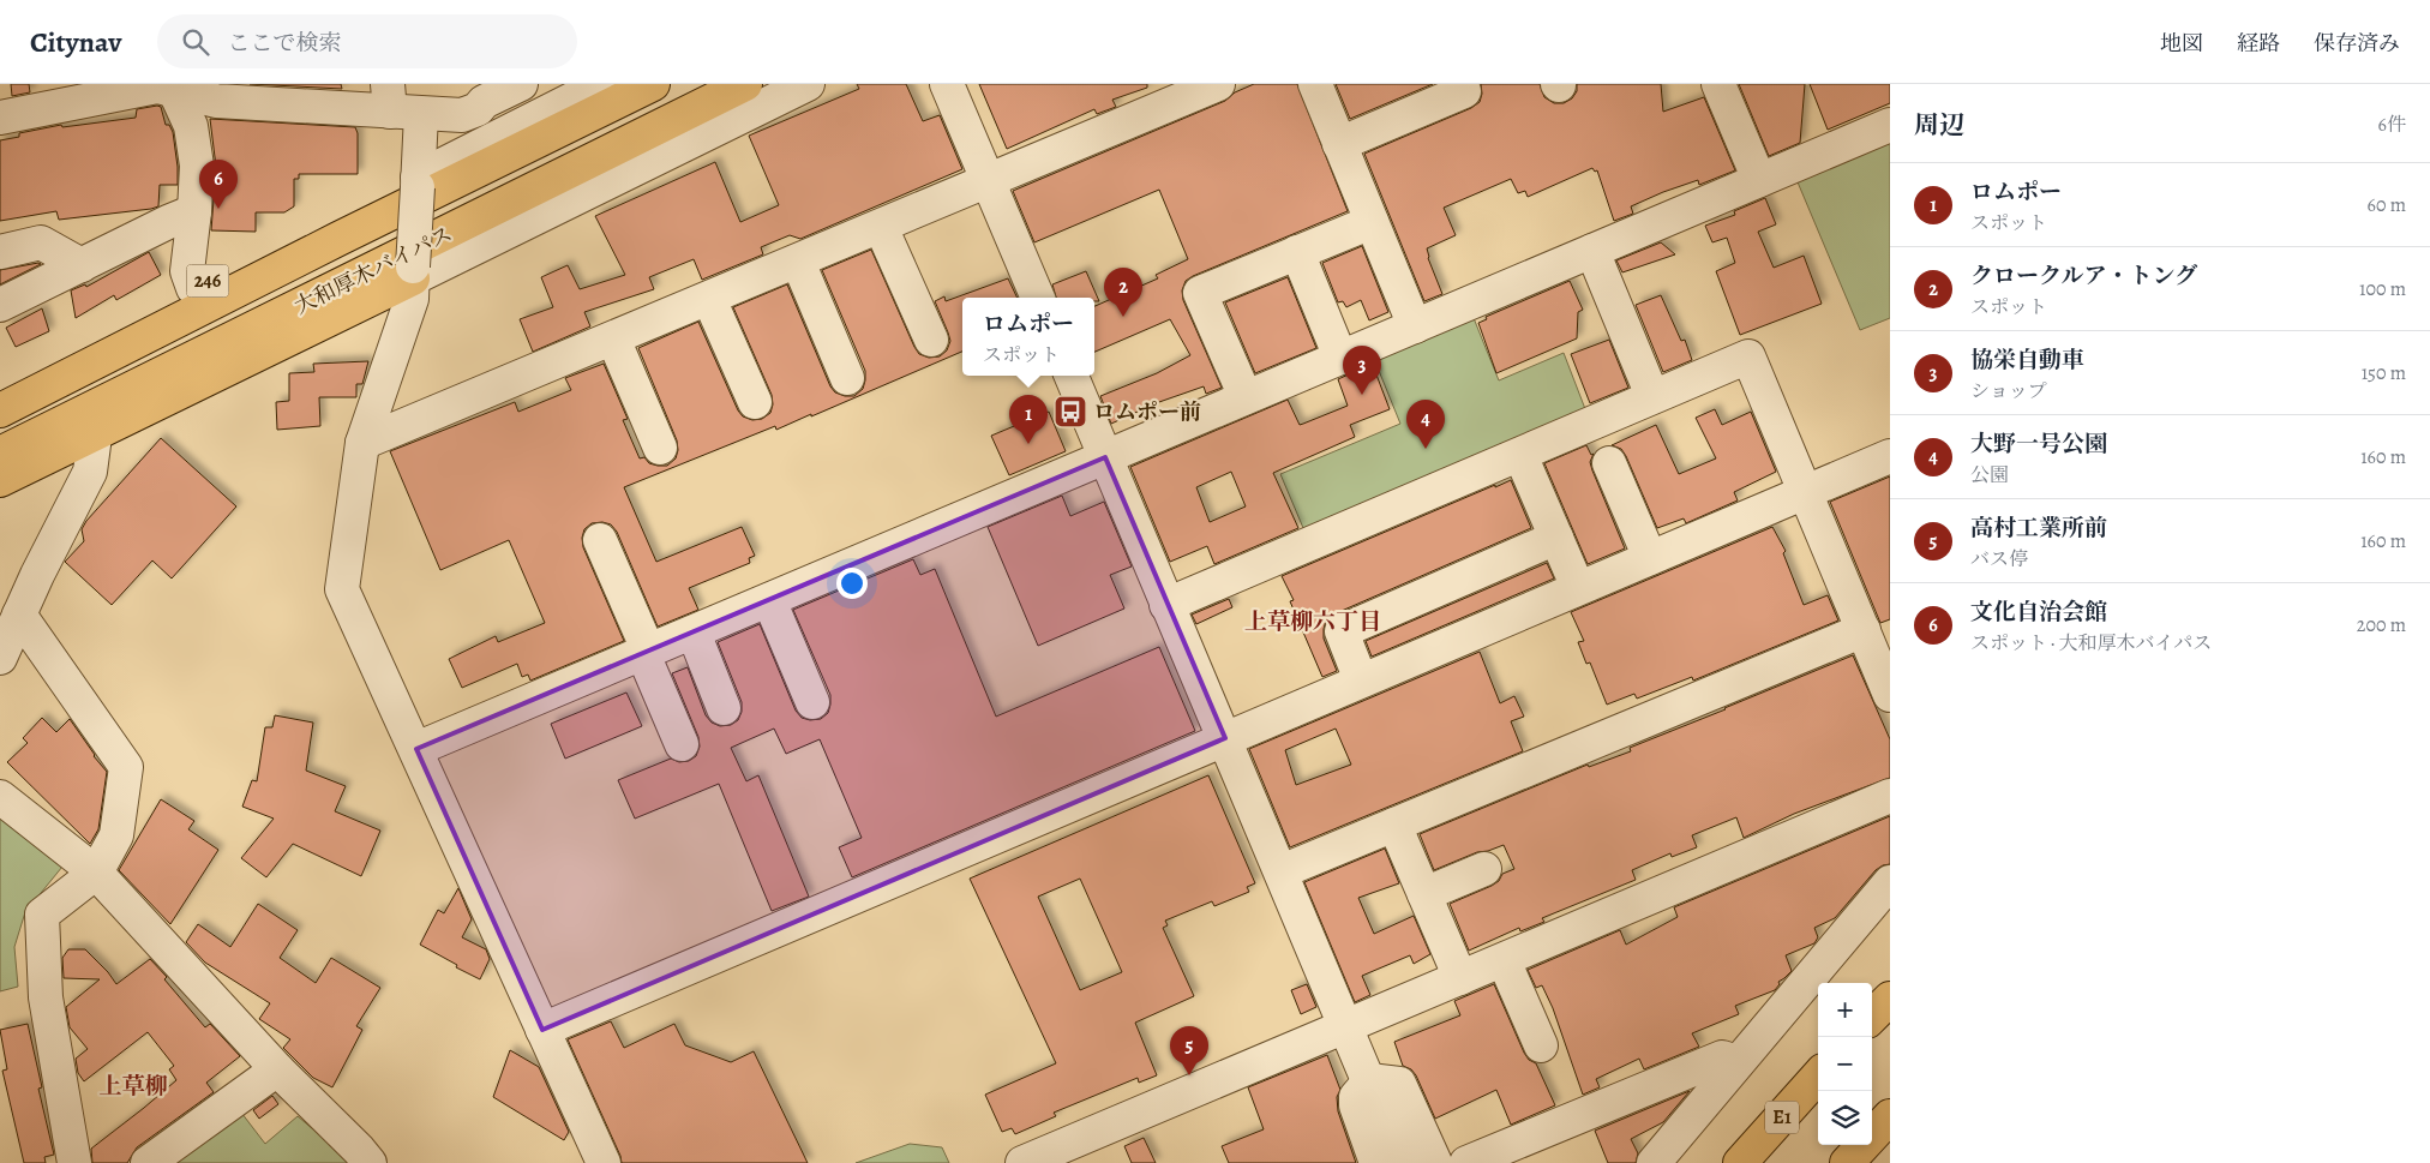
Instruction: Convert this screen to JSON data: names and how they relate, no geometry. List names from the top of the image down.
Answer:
{
  "streets": {
    "highway": ["大和厚木バイパス", "246", "E1"]
  },
  "districts": ["上草柳六丁目", "上草柳"],
  "places": {
    "bus stop": ["ロムポー前"]
  },
  "page": {
    "header": "Citynav",
    "search": "ここで検索",
    "nav": ["地図", "経路", "保存済み"],
    "heading": ["周辺", "6件"],
    "pins": [
      "6",
      "2",
      "3",
      "1",
      "4",
      "5"
    ],
    "list": [
      {
        "mark": "1",
        "name": "ロムポー",
        "note": "スポット",
        "value": "60 m"
      },
      {
        "mark": "2",
        "name": "クロークルア・トング",
        "note": "スポット",
        "value": "100 m"
      },
      {
        "mark": "3",
        "name": "協栄自動車",
        "note": "ショップ",
        "value": "150 m"
      },
      {
        "mark": "4",
        "name": "大野一号公園",
        "note": "公園",
        "value": "160 m"
      },
      {
        "mark": "5",
        "name": "高村工業所前",
        "note": "バス停",
        "value": "160 m"
      },
      {
        "mark": "6",
        "name": "文化自治会館",
        "note": "スポット · 大和厚木バイパス",
        "value": "200 m"
      }
    ],
    "popup": ["ロムポー", "スポット"],
    "map_buttons": ["+", "−"]
  }
}
